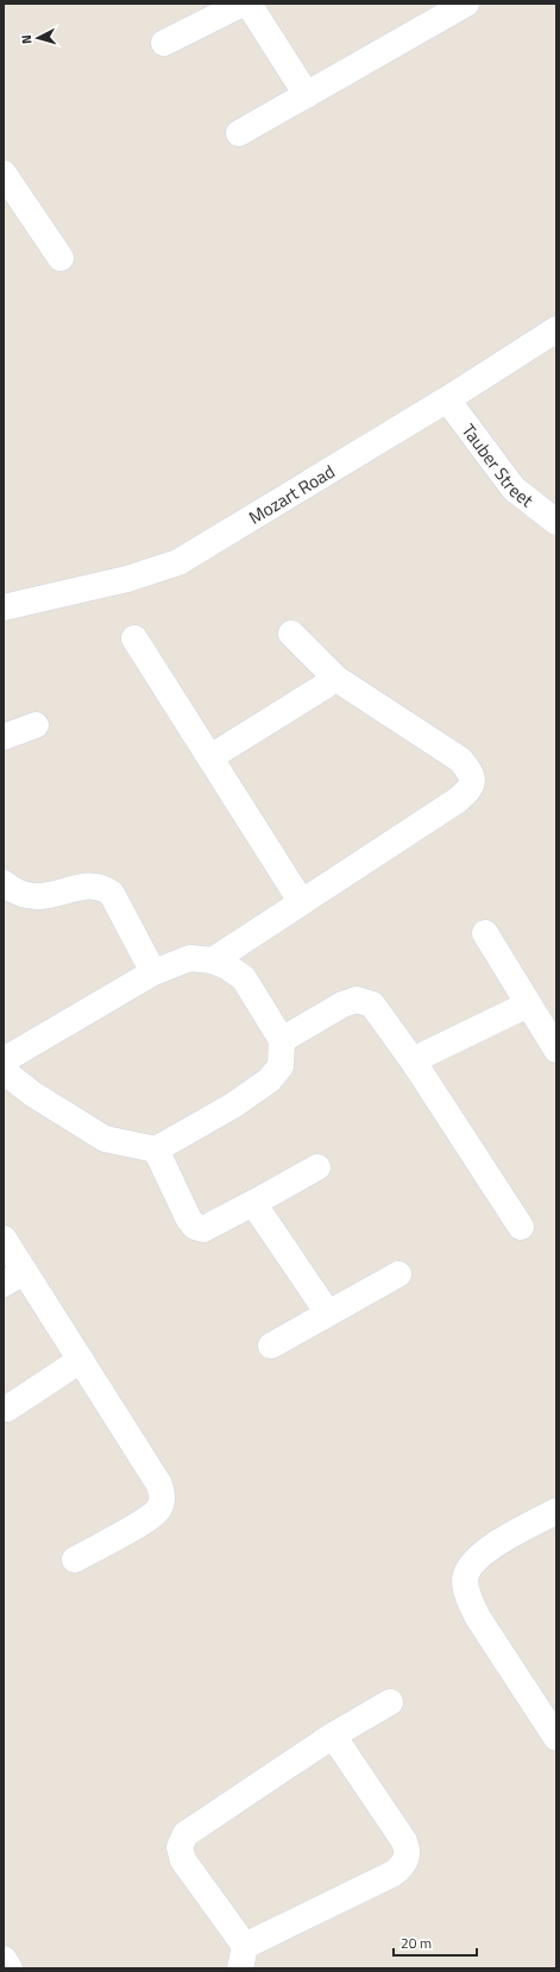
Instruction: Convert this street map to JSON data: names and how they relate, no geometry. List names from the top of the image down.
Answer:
{
  "streets": {
    "street": ["Tauber Street", "Mozart Road"]
  },
  "crossings": [
    ["Tauber Street", "Mozart Road"]
  ],
  "scale_bar": "20 m",
  "north": "left"
}
